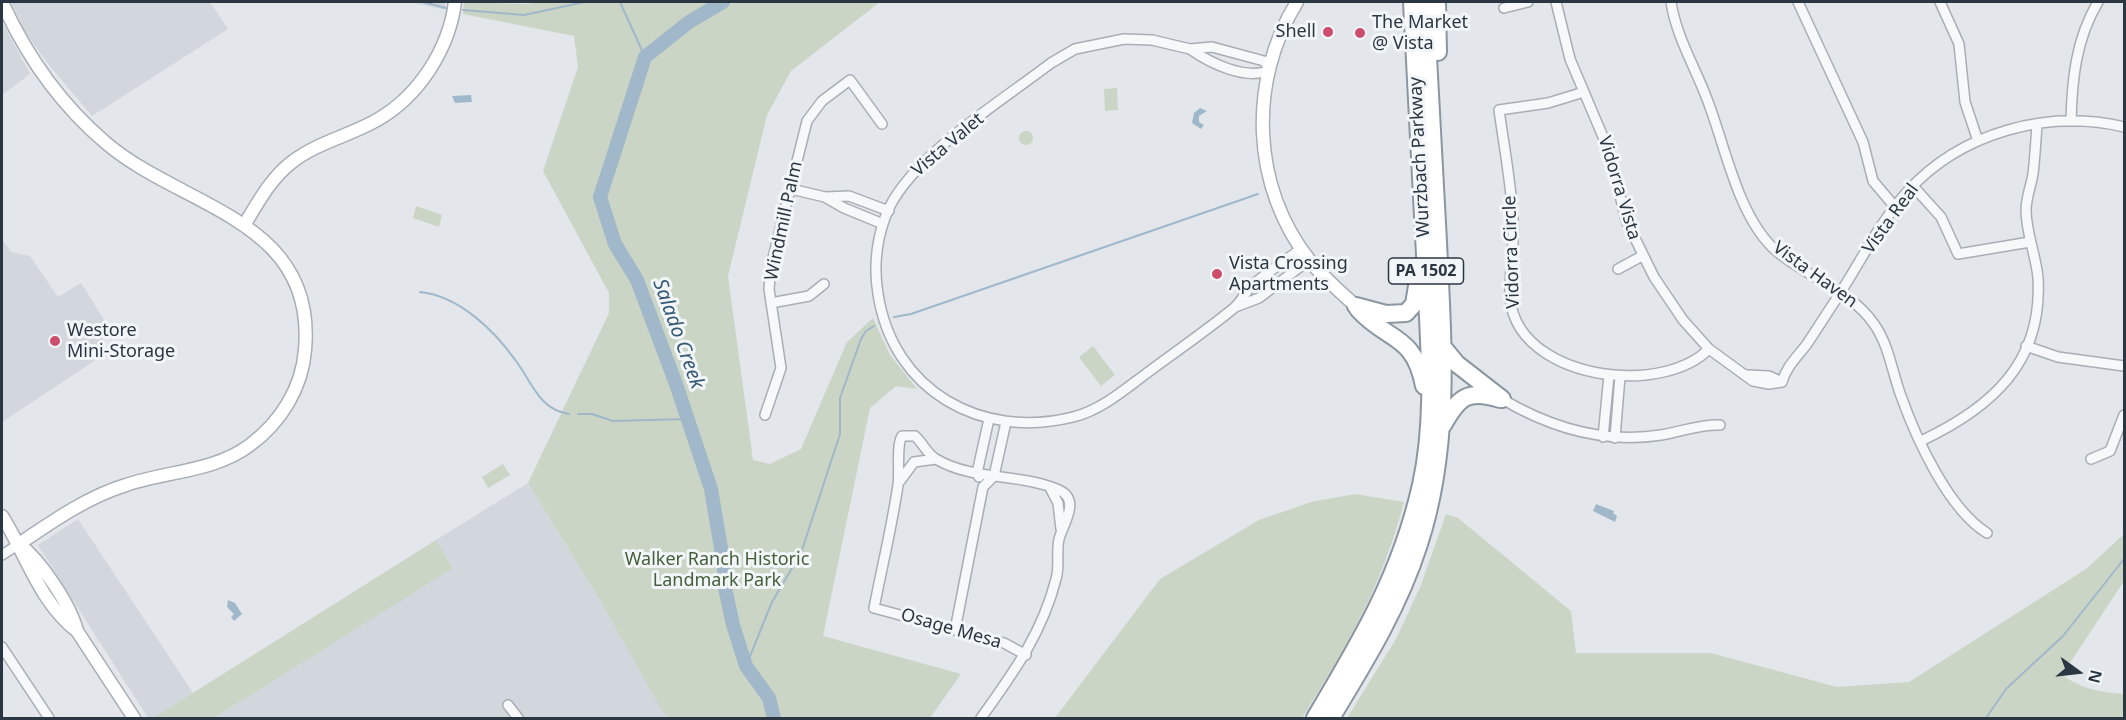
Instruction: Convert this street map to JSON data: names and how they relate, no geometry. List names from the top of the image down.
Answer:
{
  "streets": {
    "highway": ["Wurzbach Parkway", "PA 1502"],
    "street": [
      "Vista Valet",
      "Vidorra Vista",
      "Vista Real",
      "Windmill Palm",
      "Vidorra Circle",
      "Vista Haven",
      "Osage Mesa"
    ]
  },
  "crossings": [
    ["Vidorra Vista", "Vista Real"],
    ["Vidorra Vista", "Vidorra Circle"],
    ["Vista Real", "Vista Haven"]
  ],
  "water": ["Salado Creek"],
  "parks": ["Walker Ranch Historic Landmark Park"],
  "places": [
    "Shell",
    "The Market @ Vista",
    "Vista Crossing Apartments",
    "Westore Mini-Storage"
  ],
  "north": "right"
}
